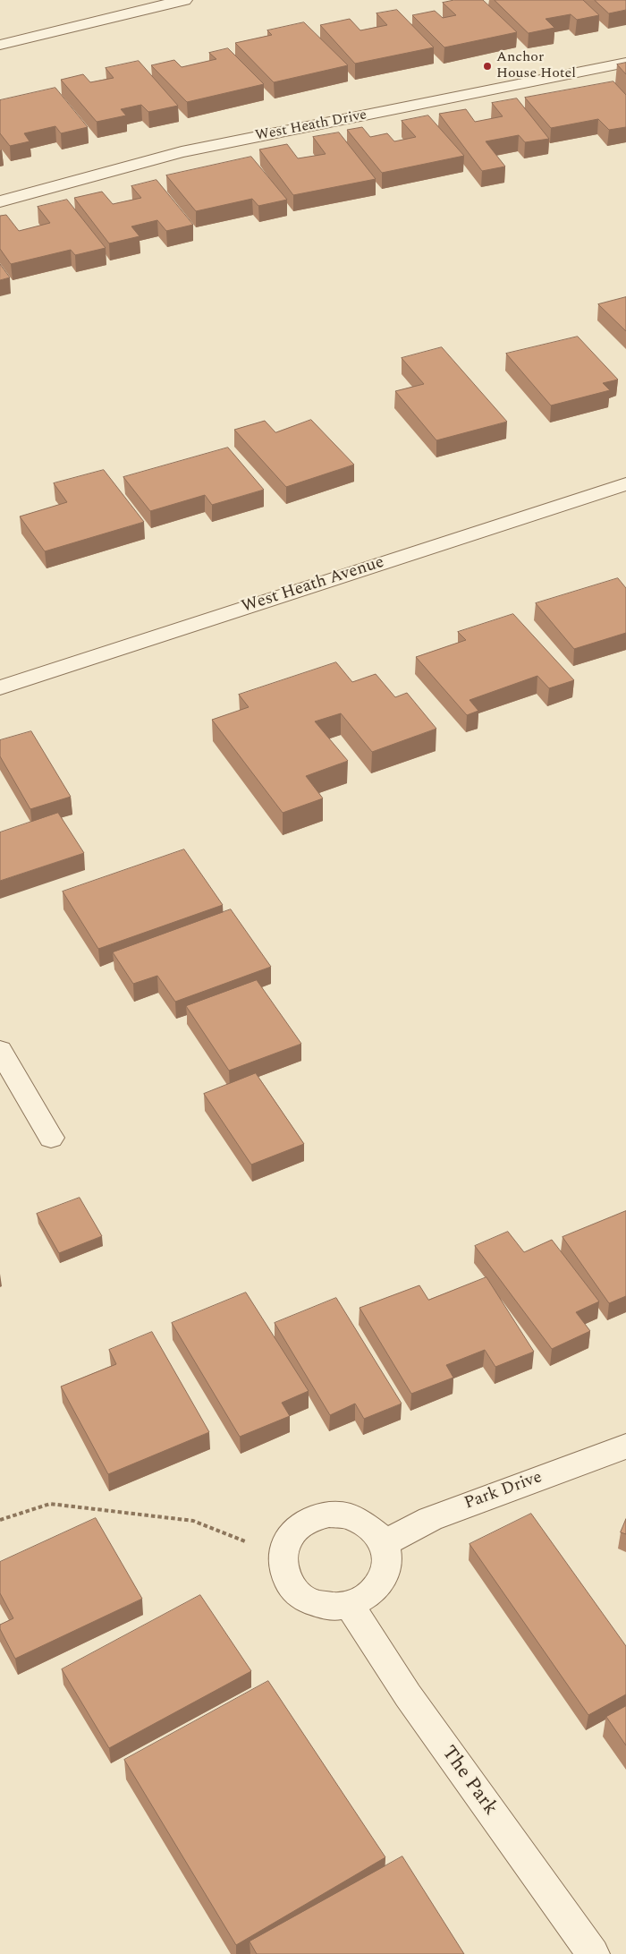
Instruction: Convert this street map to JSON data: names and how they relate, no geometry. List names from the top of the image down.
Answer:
{
  "streets": {
    "street": [
      "West Heath Drive",
      "West Heath Avenue",
      "Park Drive",
      "The Park"
    ]
  },
  "crossings": [
    ["Park Drive", "The Park"]
  ],
  "places": ["Anchor House Hotel"]
}
